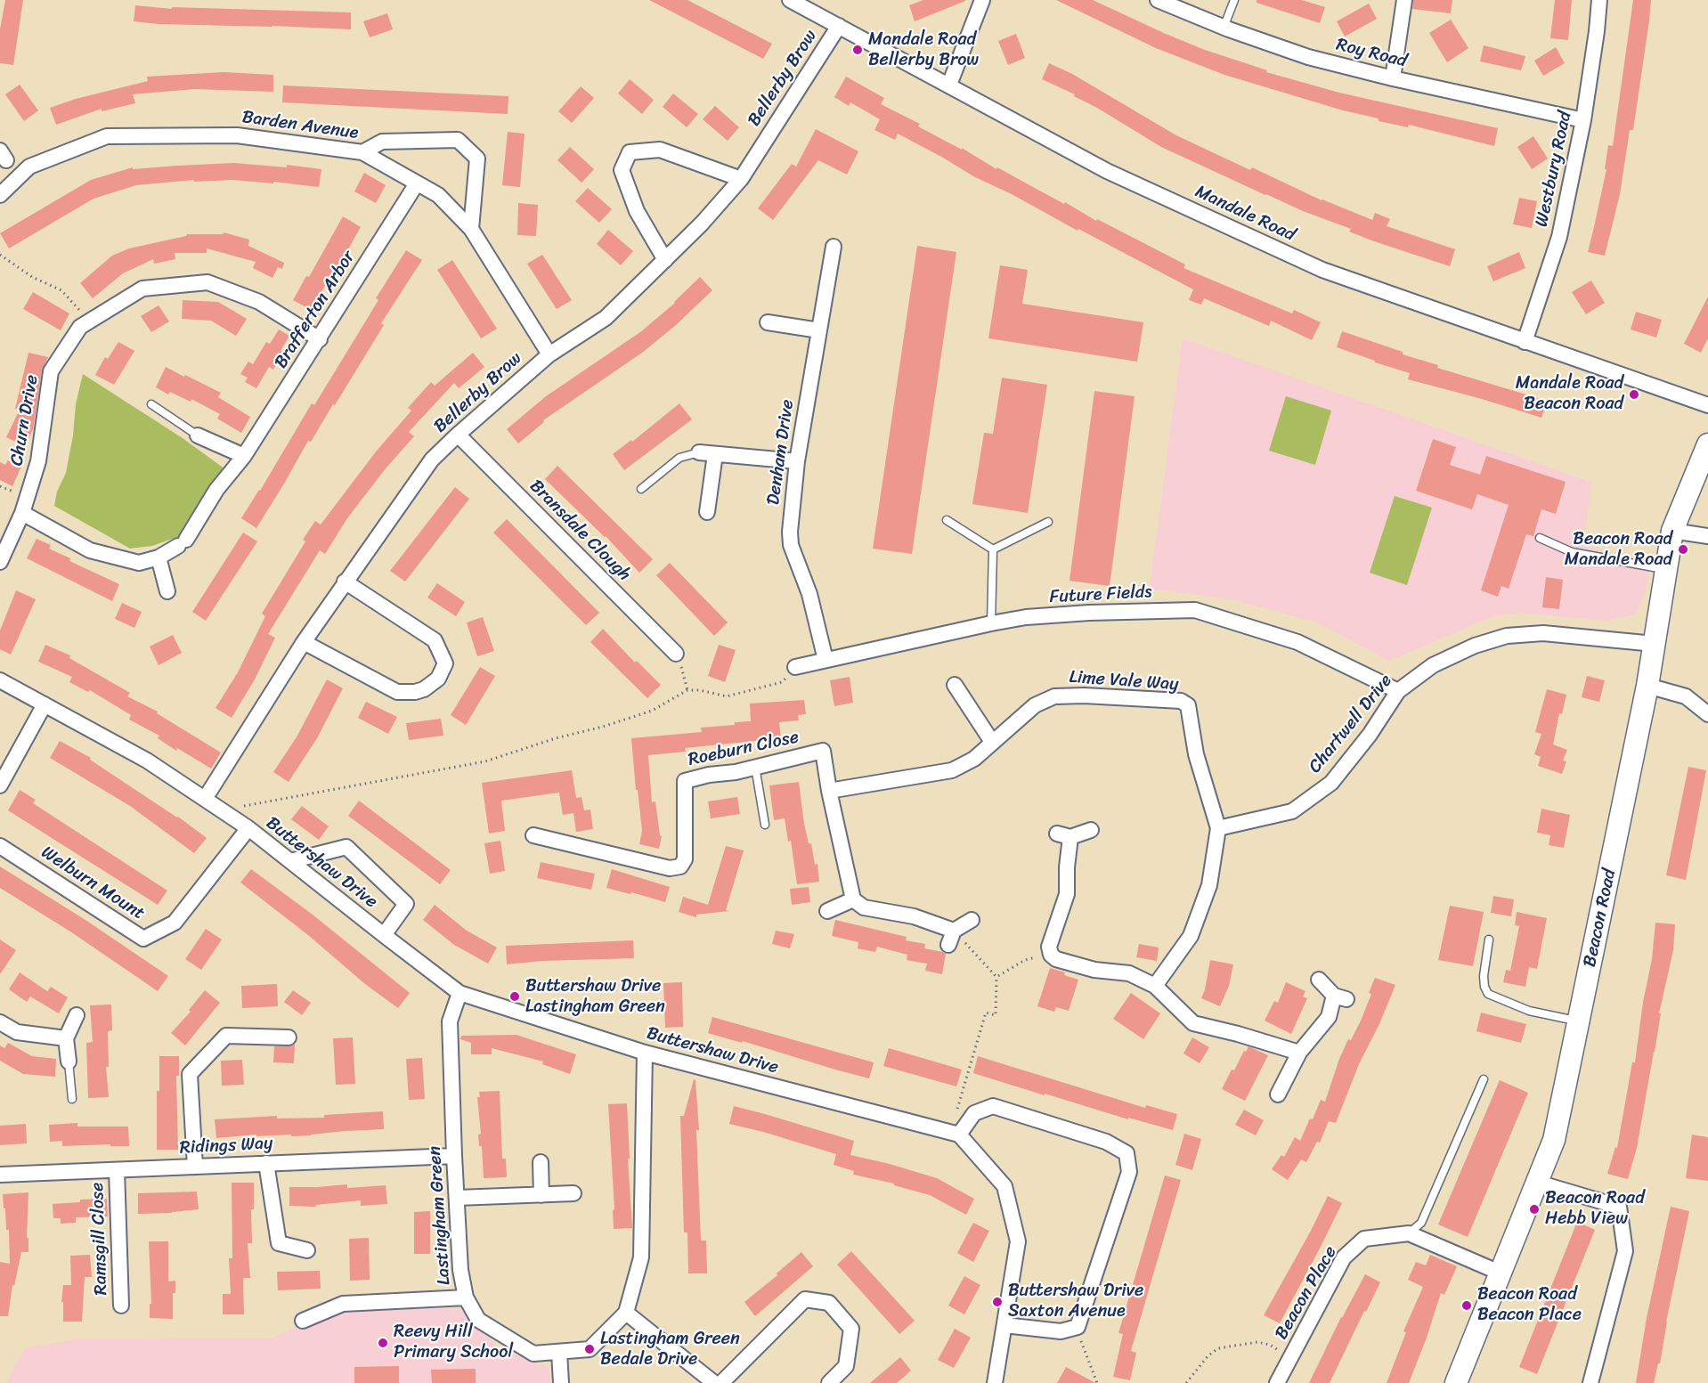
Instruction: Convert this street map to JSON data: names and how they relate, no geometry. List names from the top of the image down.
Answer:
{
  "streets": {
    "main road": ["Beacon Road"],
    "street": [
      "Roy Road",
      "Bellerby Brow",
      "Barden Avenue",
      "Westbury Road",
      "Mandale Road",
      "Brafferton Arbor",
      "Churn Drive",
      "Denham Drive",
      "Bransdale Clough",
      "Future Fields",
      "Lime Vale Way",
      "Chartwell Drive",
      "Roeburn Close",
      "Buttershaw Drive",
      "Welburn Mount",
      "Ridings Way",
      "Lastingham Green",
      "Ramsgill Close",
      "Beacon Place"
    ]
  },
  "crossings": [
    ["Roy Road", "Westbury Road"],
    ["Bellerby Brow", "Barden Avenue"],
    ["Bellerby Brow", "Mandale Road"],
    ["Bellerby Brow", "Bransdale Clough"],
    ["Bellerby Brow", "Buttershaw Drive"],
    ["Barden Avenue", "Brafferton Arbor"],
    ["Westbury Road", "Mandale Road"],
    ["Brafferton Arbor", "Churn Drive"],
    ["Denham Drive", "Future Fields"],
    ["Future Fields", "Chartwell Drive"],
    ["Lime Vale Way", "Chartwell Drive"],
    ["Lime Vale Way", "Roeburn Close"],
    ["Chartwell Drive", "Beacon Road"],
    ["Buttershaw Drive", "Welburn Mount"],
    ["Buttershaw Drive", "Lastingham Green"],
    ["Ridings Way", "Lastingham Green"],
    ["Ridings Way", "Ramsgill Close"]
  ],
  "places": [
    "Mandale Road Bellerby Brow",
    "Mandale Road Beacon Road",
    "Beacon Road Mandale Road",
    "Buttershaw Drive Lastingham Green",
    "Beacon Road Hebb View",
    "Buttershaw Drive Saxton Avenue",
    "Beacon Road Beacon Place",
    "Reevy Hill Primary School",
    "Lastingham Green Bedale Drive"
  ]
}
